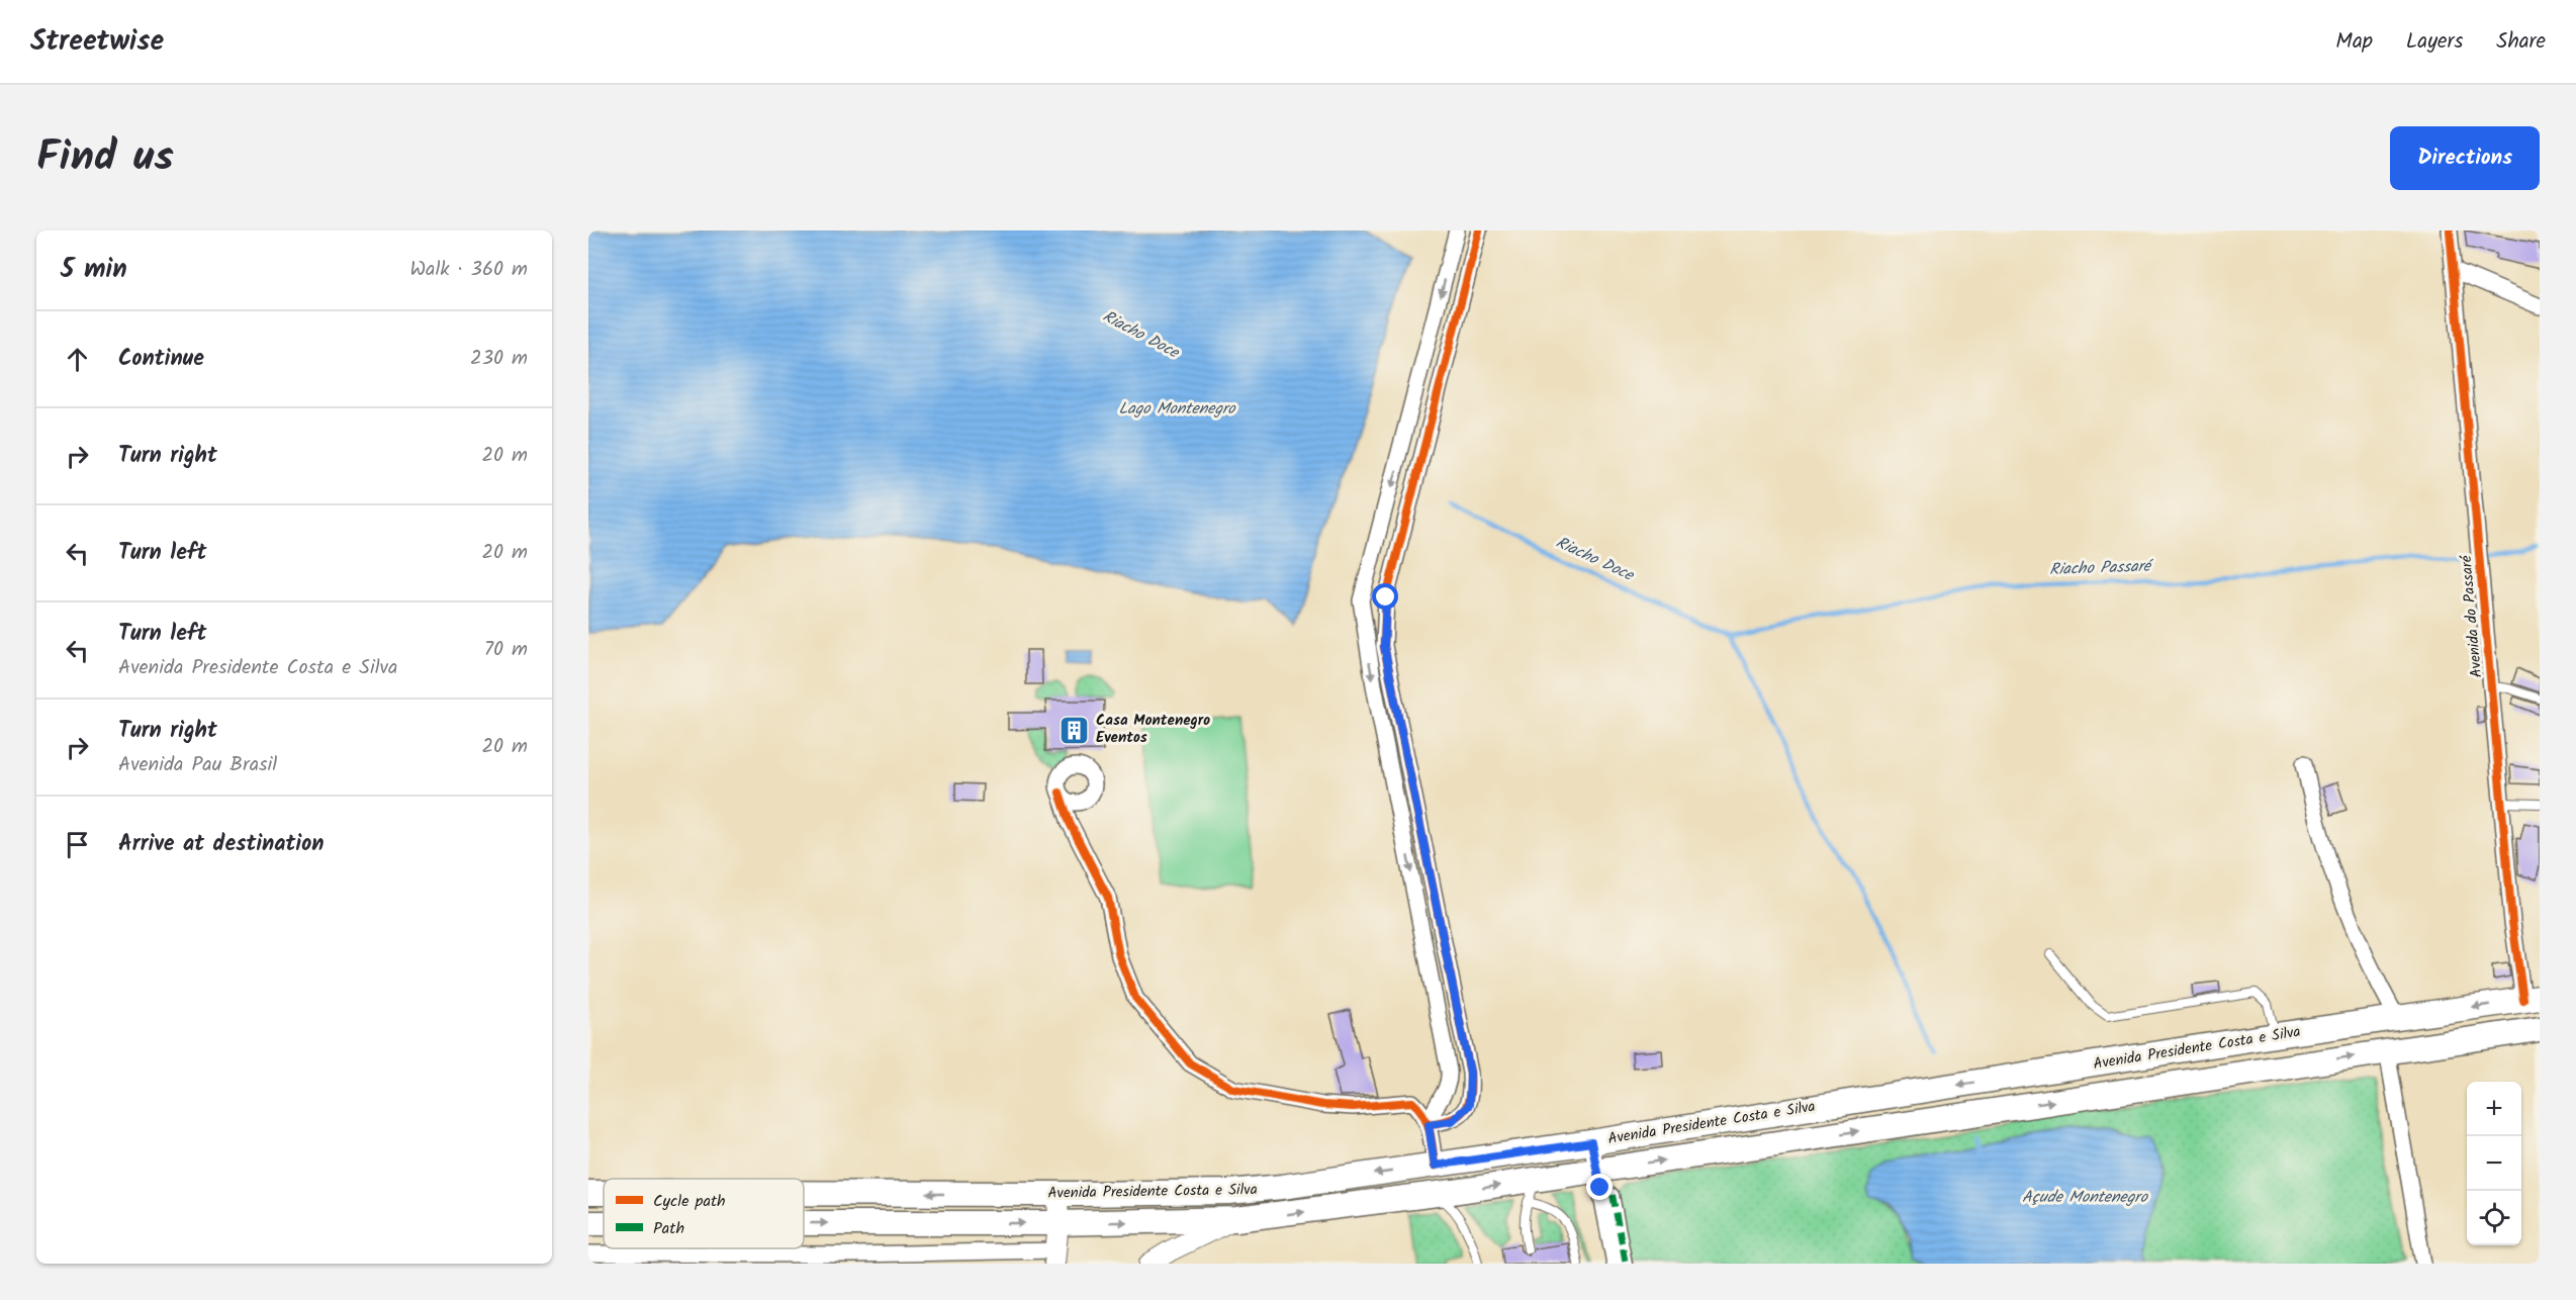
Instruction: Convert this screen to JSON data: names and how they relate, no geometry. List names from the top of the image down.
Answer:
{
  "streets": {
    "main road": ["Avenida Presidente Costa e Silva"],
    "street": ["Avenida do Passaré"]
  },
  "crossings": [
    ["Avenida do Passaré", "Avenida Presidente Costa e Silva"]
  ],
  "water": [
    "Riacho Doce",
    "Lago Montenegro",
    "Riacho Passaré",
    "Açude Montenegro"
  ],
  "places": {
    "building": ["Casa Montenegro Eventos"]
  },
  "legend": ["Cycle path", "Path"],
  "page": {
    "header": "Streetwise",
    "nav": ["Map", "Layers", "Share"],
    "title": "Find us",
    "buttons": "Directions",
    "heading": ["5 min", "Walk · 360 m"],
    "list": [
      ["Continue", "230 m"],
      ["Turn right", "20 m"],
      ["Turn left", "20 m"],
      ["Turn left", "Avenida Presidente Costa e Silva", "70 m"],
      ["Turn right", "Avenida Pau Brasil", "20 m"],
      "Arrive at destination"
    ],
    "map_buttons": ["+", "−"]
  }
}
